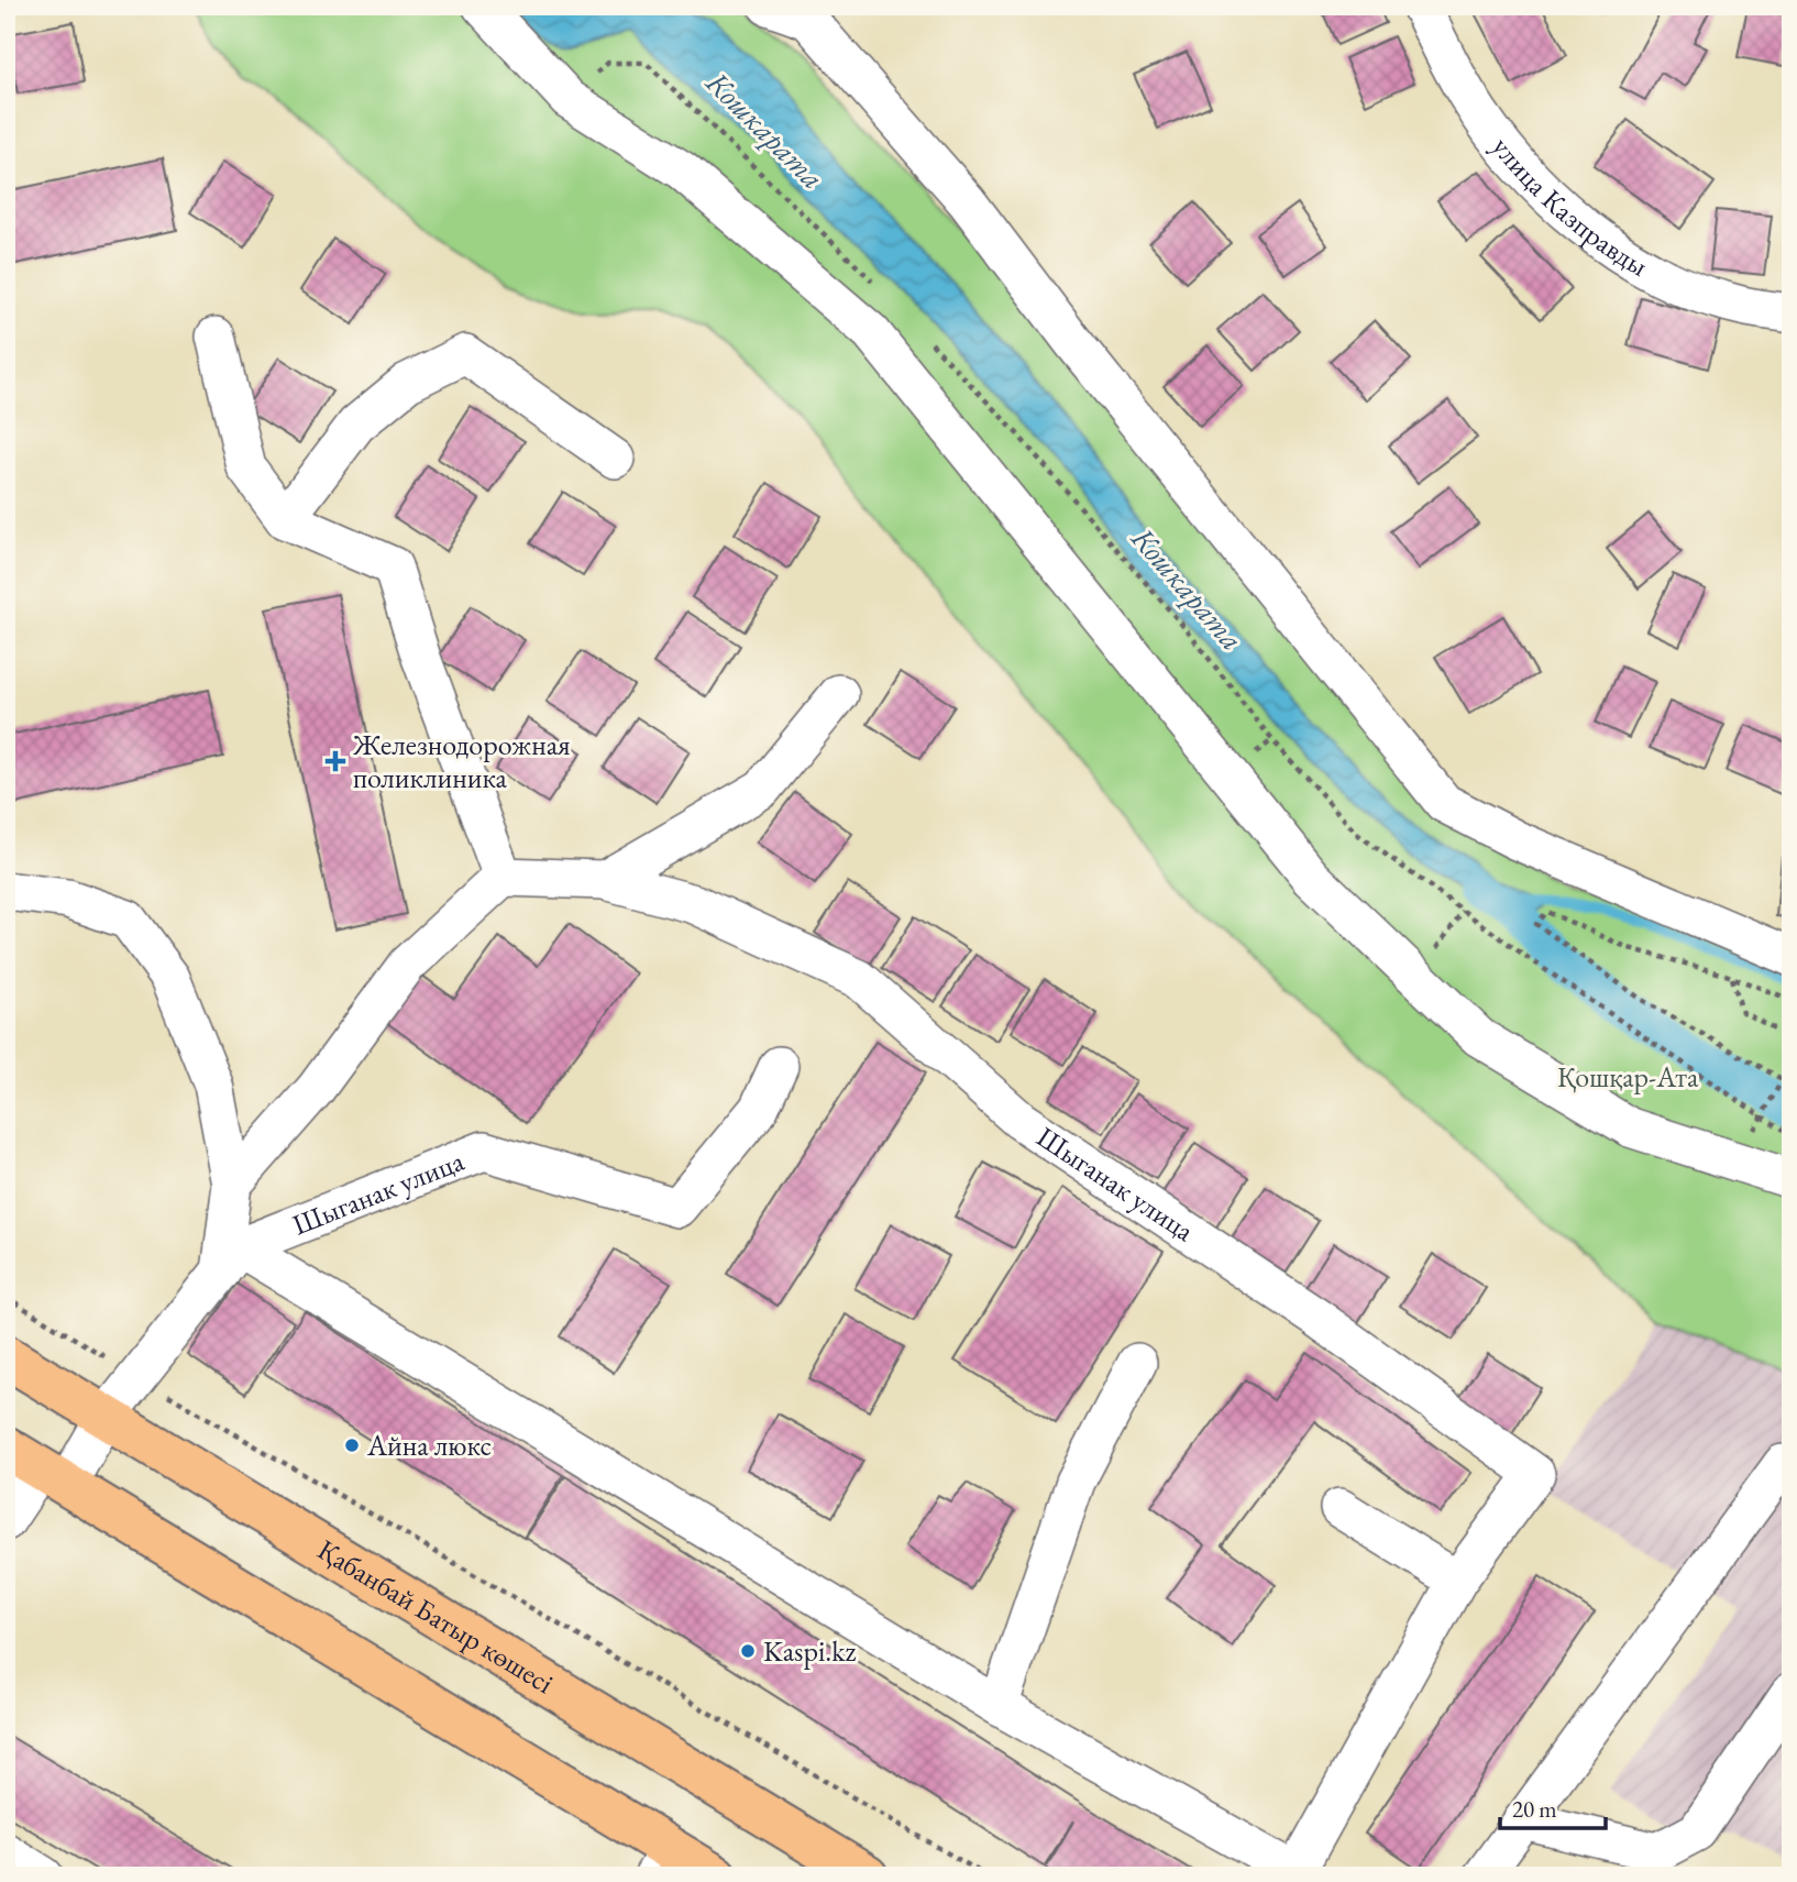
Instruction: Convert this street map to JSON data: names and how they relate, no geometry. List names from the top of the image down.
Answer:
{
  "streets": {
    "main road": ["Қабанбай Батыр көшесі"],
    "street": ["улица Казправды", "Шыганак улица"]
  },
  "crossings": [
    ["Шыганак улица", "Қабанбай Батыр көшесі"]
  ],
  "water": ["Кошкарата"],
  "parks": ["Қошқар-Ата"],
  "places": {
    "health": ["Железнодорожная поликлиника"],
    "other": ["Айна люкс", "Kaspi.kz"]
  },
  "scale_bar": "20 m"
}
